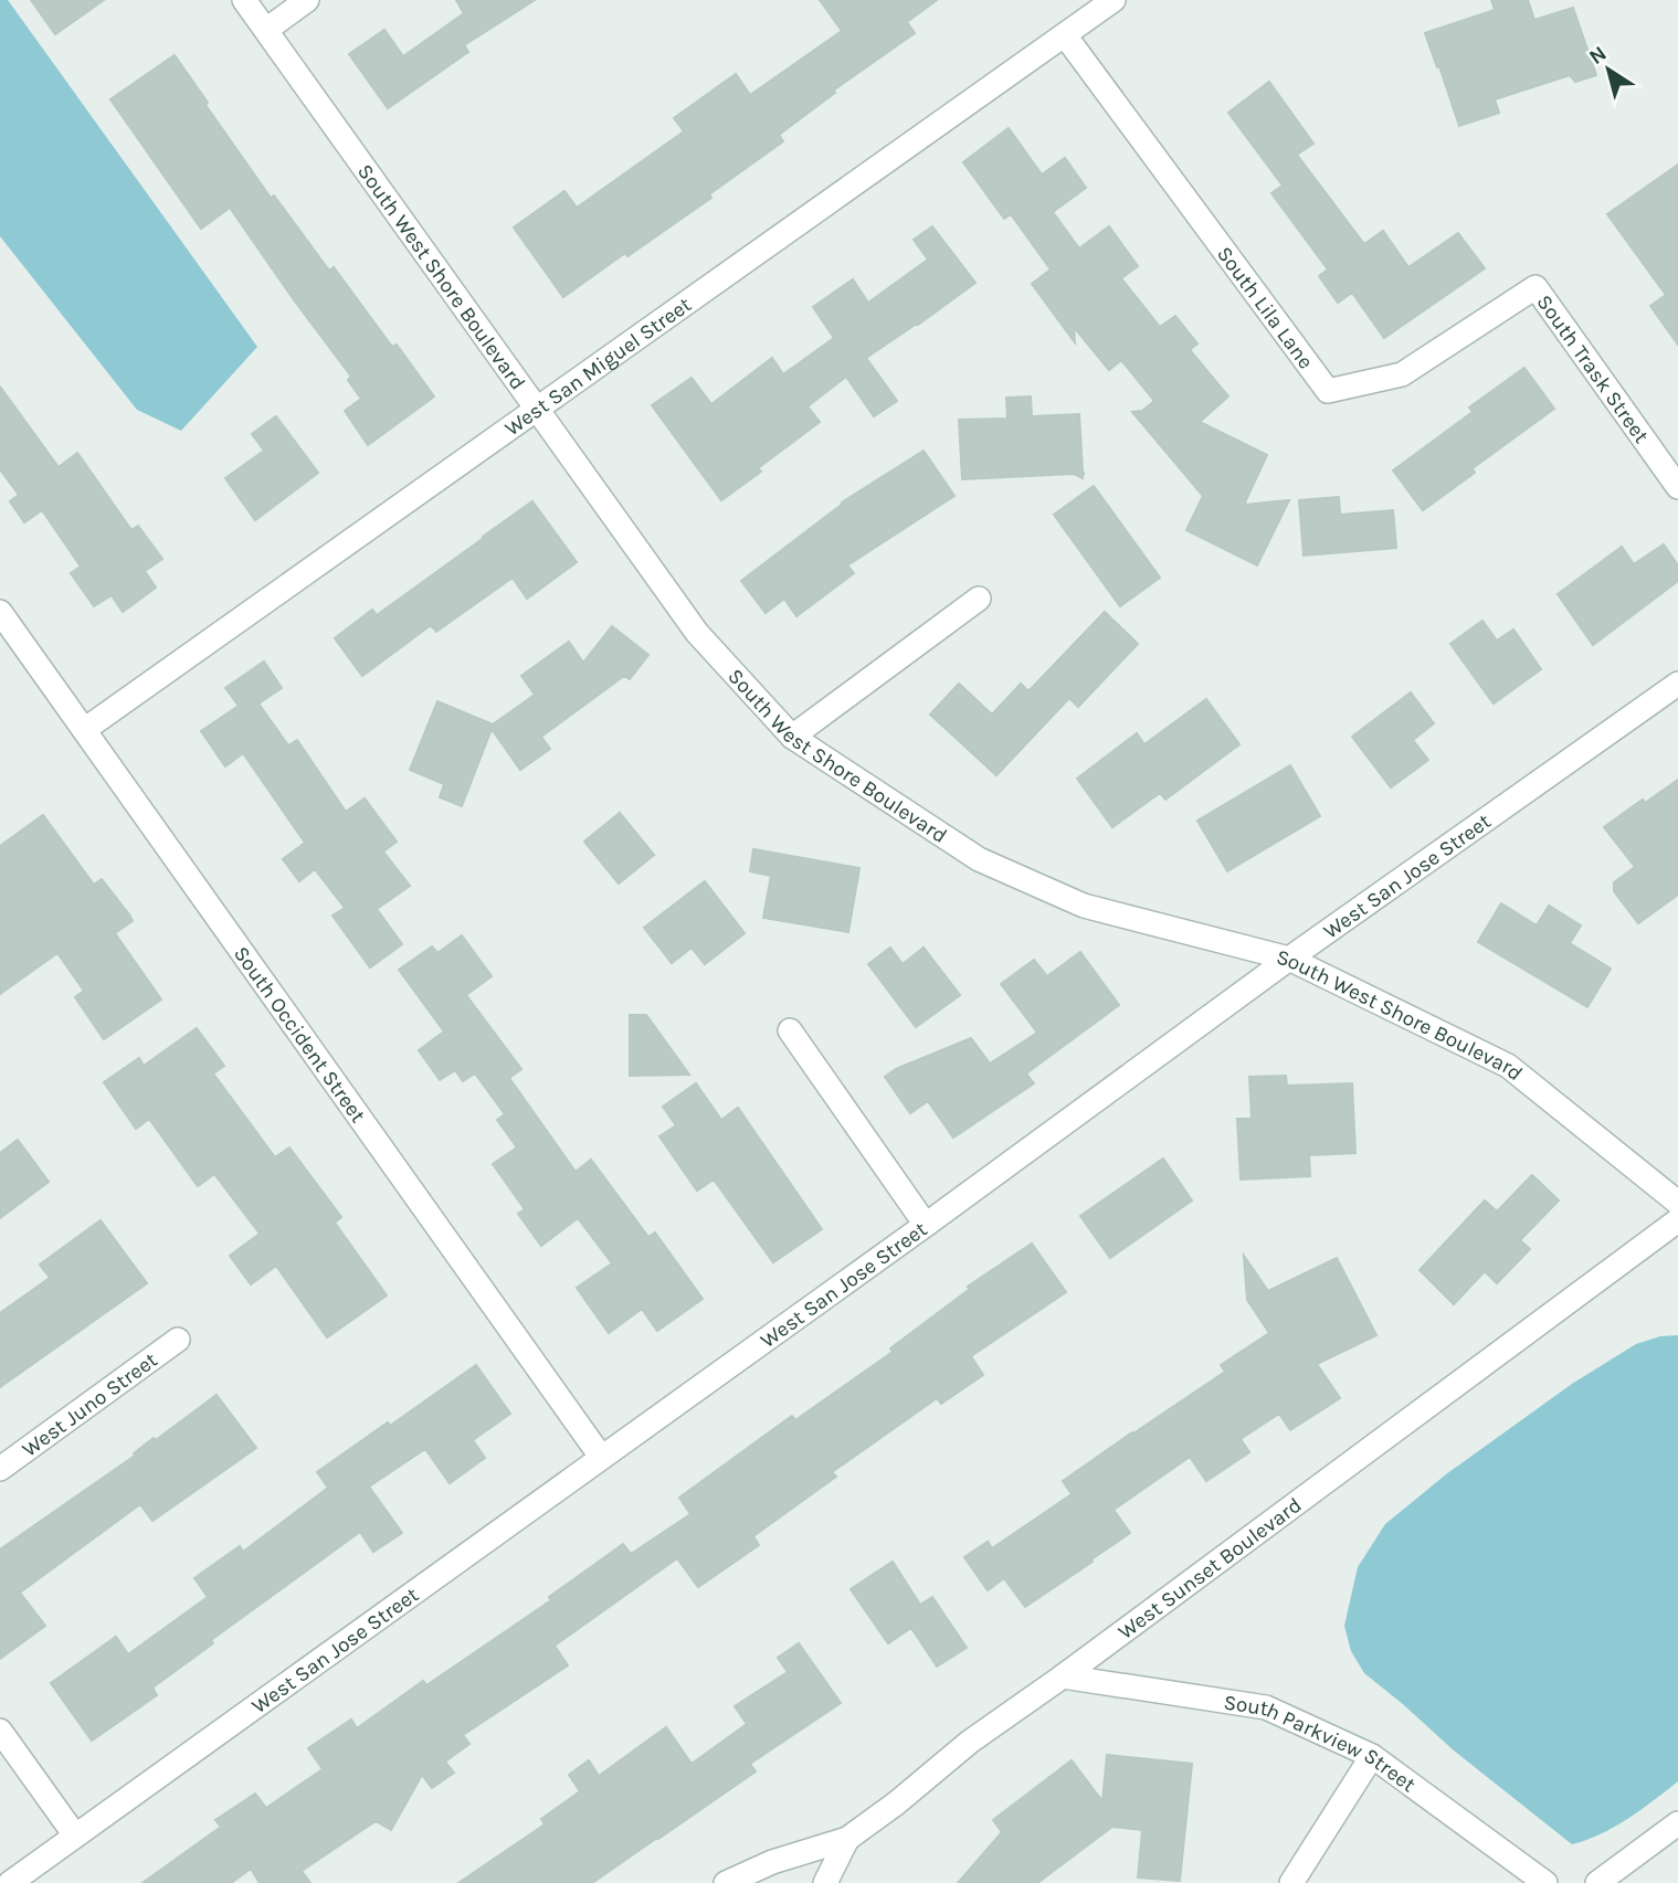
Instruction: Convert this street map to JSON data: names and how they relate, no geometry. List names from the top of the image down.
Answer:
{
  "streets": {
    "street": [
      "South West Shore Boulevard",
      "South Lila Lane",
      "West San Miguel Street",
      "South Trask Street",
      "West San Jose Street",
      "South Occident Street",
      "West Juno Street",
      "West Sunset Boulevard",
      "South Parkview Street"
    ]
  },
  "crossings": [
    ["South West Shore Boulevard", "West San Miguel Street"],
    ["South West Shore Boulevard", "West San Jose Street"],
    ["South Lila Lane", "West San Miguel Street"],
    ["South Lila Lane", "South Trask Street"],
    ["West San Miguel Street", "South Occident Street"],
    ["West San Jose Street", "South Occident Street"],
    ["West Sunset Boulevard", "South Parkview Street"]
  ],
  "north": "top left"
}
